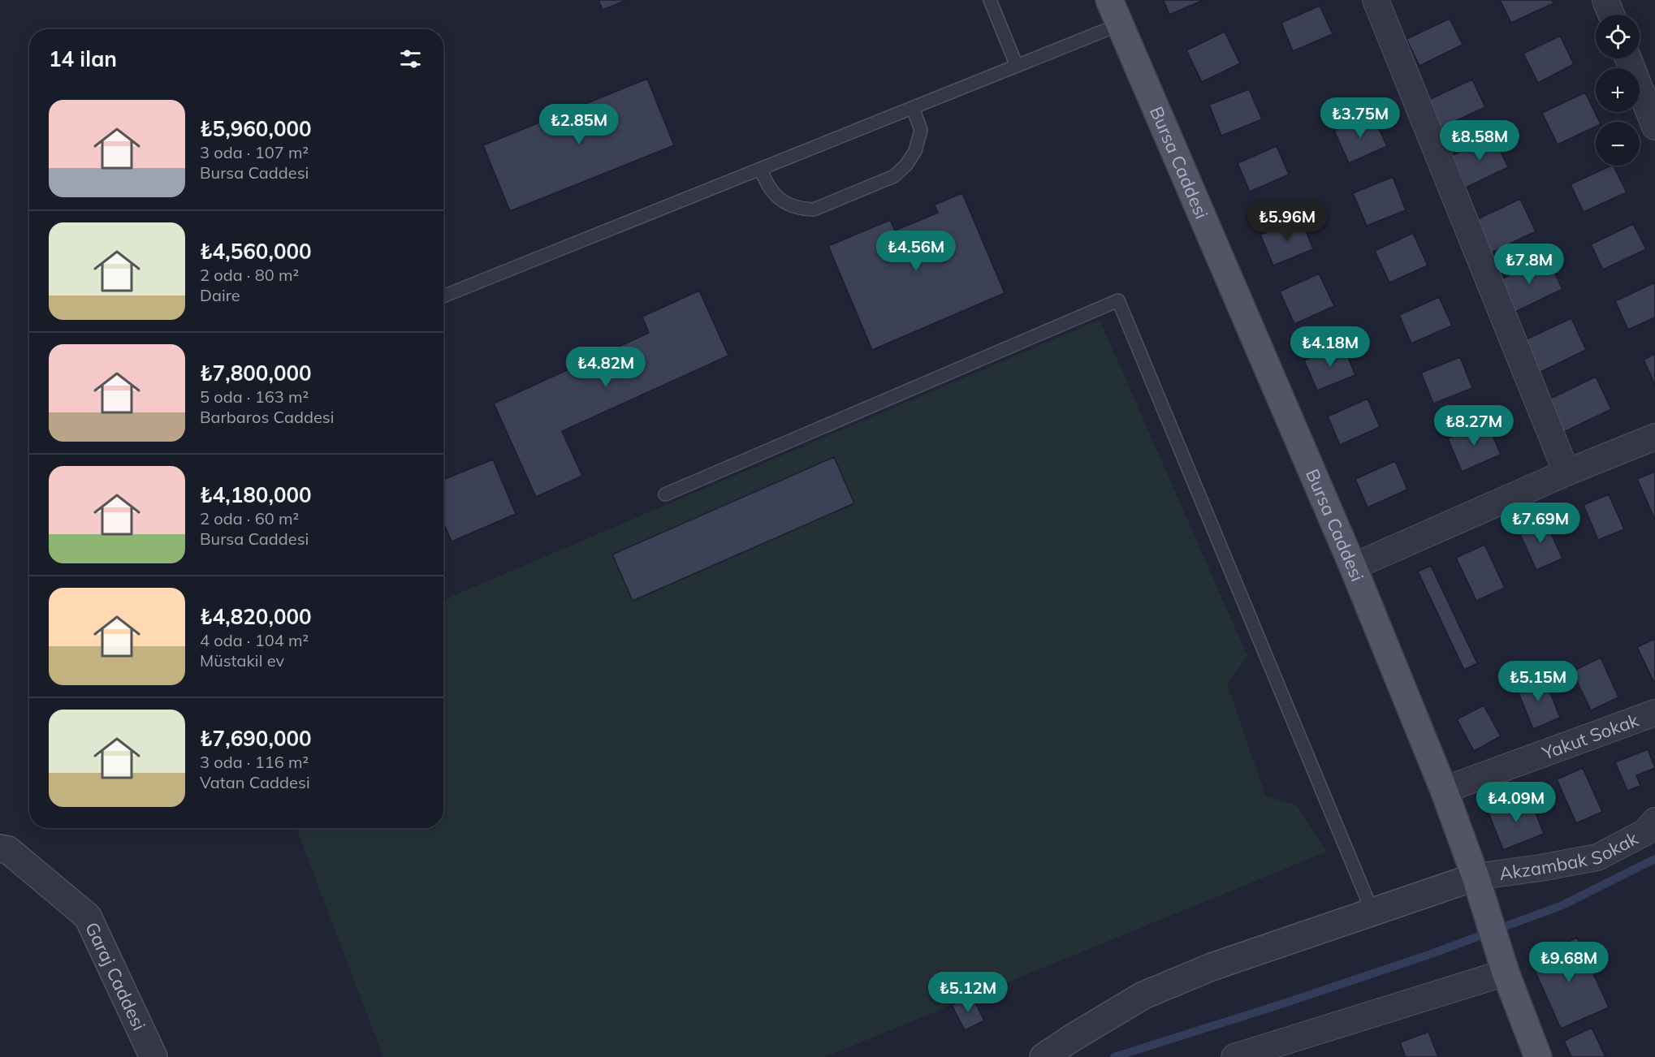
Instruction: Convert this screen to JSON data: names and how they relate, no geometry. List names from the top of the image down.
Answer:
{
  "streets": {
    "main road": ["Bursa Caddesi"],
    "street": ["Yakut Sokak", "Akzambak Sokak", "Garaj Caddesi"]
  },
  "crossings": [
    ["Bursa Caddesi", "Yakut Sokak"],
    ["Bursa Caddesi", "Akzambak Sokak"]
  ],
  "page": {
    "map_buttons": ["+", "−"],
    "heading": "14 ilan",
    "list": [
      {
        "name": "₺5,960,000",
        "note": "3 oda · 107 m² · Bursa Caddesi"
      },
      {
        "name": "₺4,560,000",
        "note": "2 oda · 80 m² · Daire"
      },
      {
        "name": "₺7,800,000",
        "note": "5 oda · 163 m² · Barbaros Caddesi"
      },
      {
        "name": "₺4,180,000",
        "note": "2 oda · 60 m² · Bursa Caddesi"
      },
      {
        "name": "₺4,820,000",
        "note": "4 oda · 104 m² · Müstakil ev"
      },
      {
        "name": "₺7,690,000",
        "note": "3 oda · 116 m² · Vatan Caddesi"
      }
    ],
    "price": [
      "₺3.75M",
      "₺2.85M",
      "₺8.58M",
      "₺5.96M",
      "₺4.56M",
      "₺7.8M",
      "₺4.18M",
      "₺4.82M",
      "₺8.27M",
      "₺7.69M",
      "₺5.15M",
      "₺4.09M",
      "₺9.68M",
      "₺5.12M"
    ]
  }
}
